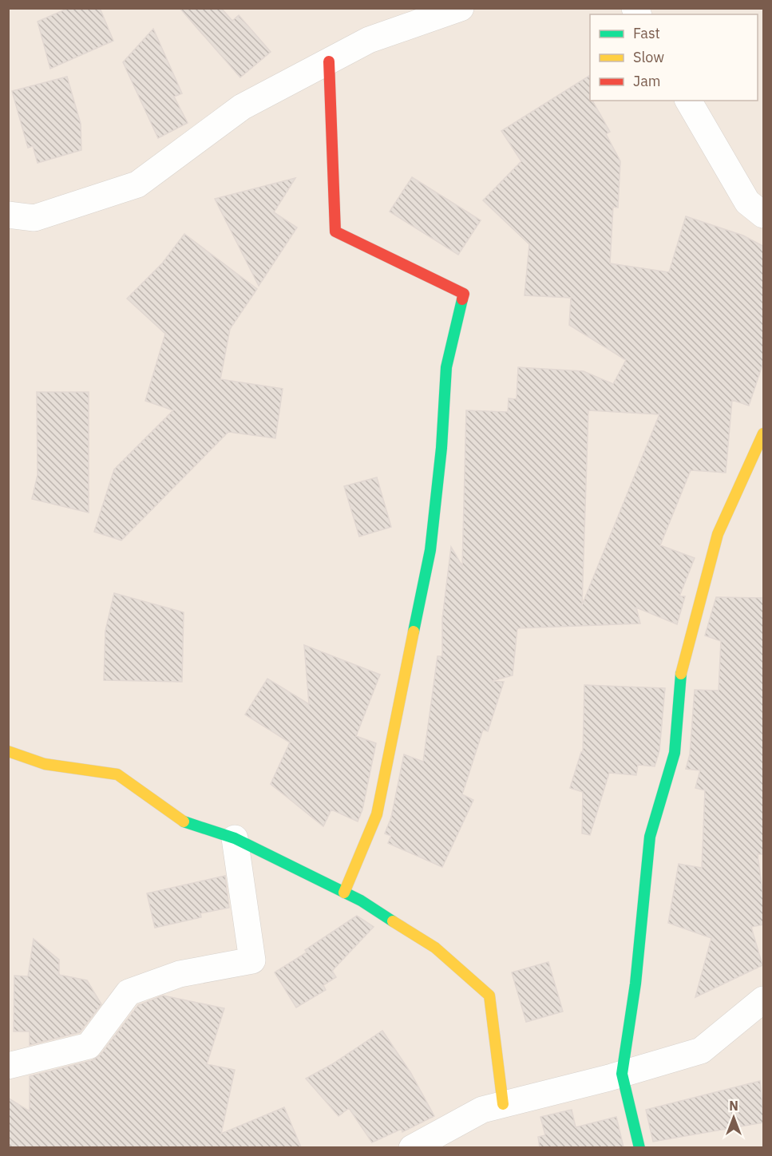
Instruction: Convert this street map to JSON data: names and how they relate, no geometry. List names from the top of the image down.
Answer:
{
  "legend": ["Fast", "Slow", "Jam"],
  "north": "top"
}
